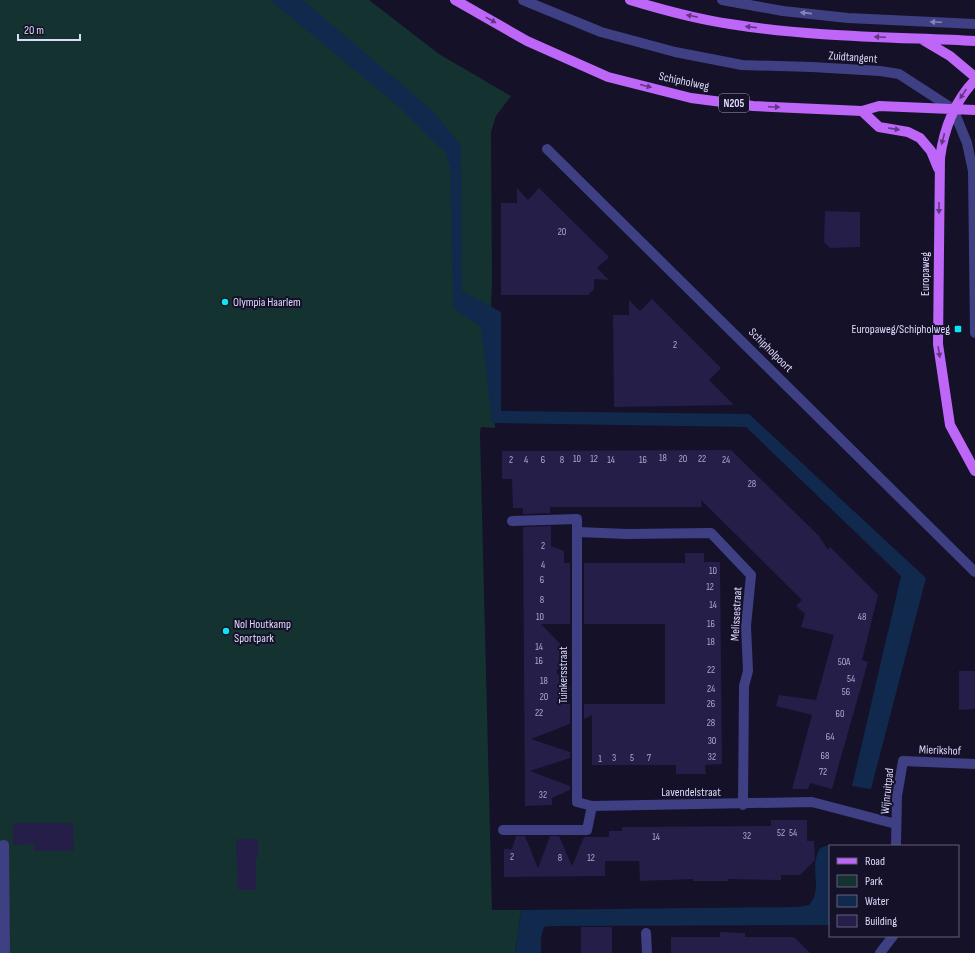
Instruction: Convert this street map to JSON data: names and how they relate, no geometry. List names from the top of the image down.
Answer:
{
  "streets": {
    "main road": ["Schipholweg", "N205", "Europaweg"],
    "street": [
      "Zuidtangent",
      "Schipholpoort",
      "Melissestraat",
      "Tuinkersstraat",
      "Mierikshof",
      "Wijnruitpad",
      "Lavendelstraat"
    ]
  },
  "crossings": [
    ["Zuidtangent", "Schipholweg"],
    ["Zuidtangent", "Europaweg"],
    ["Schipholweg", "Europaweg"],
    ["Melissestraat", "Tuinkersstraat"],
    ["Melissestraat", "Lavendelstraat"],
    ["Tuinkersstraat", "Lavendelstraat"],
    ["Mierikshof", "Wijnruitpad"],
    ["Wijnruitpad", "Lavendelstraat"]
  ],
  "one_way": ["Europaweg"],
  "places": {
    "other": ["Olympia Haarlem", "Nol Houtkamp Sportpark"],
    "transit": ["Europaweg/Schipholweg"]
  },
  "house_numbers": [
    "20",
    "2",
    "18",
    "10",
    "12",
    "20",
    "22",
    "2",
    "4",
    "6",
    "8",
    "14",
    "16",
    "24",
    "28",
    "2",
    "4",
    "10",
    "6",
    "12",
    "8",
    "14",
    "10",
    "48",
    "16",
    "18",
    "14",
    "16",
    "50A",
    "22",
    "54",
    "18",
    "24",
    "56",
    "20",
    "26",
    "22",
    "60",
    "28",
    "64",
    "30",
    "68",
    "32",
    "3",
    "5",
    "7",
    "1",
    "72",
    "32",
    "52",
    "54",
    "32",
    "14",
    "2",
    "8",
    "12"
  ],
  "legend": [
    "Road",
    "Park",
    "Water",
    "Building"
  ],
  "scale_bar": "20 m"
}
